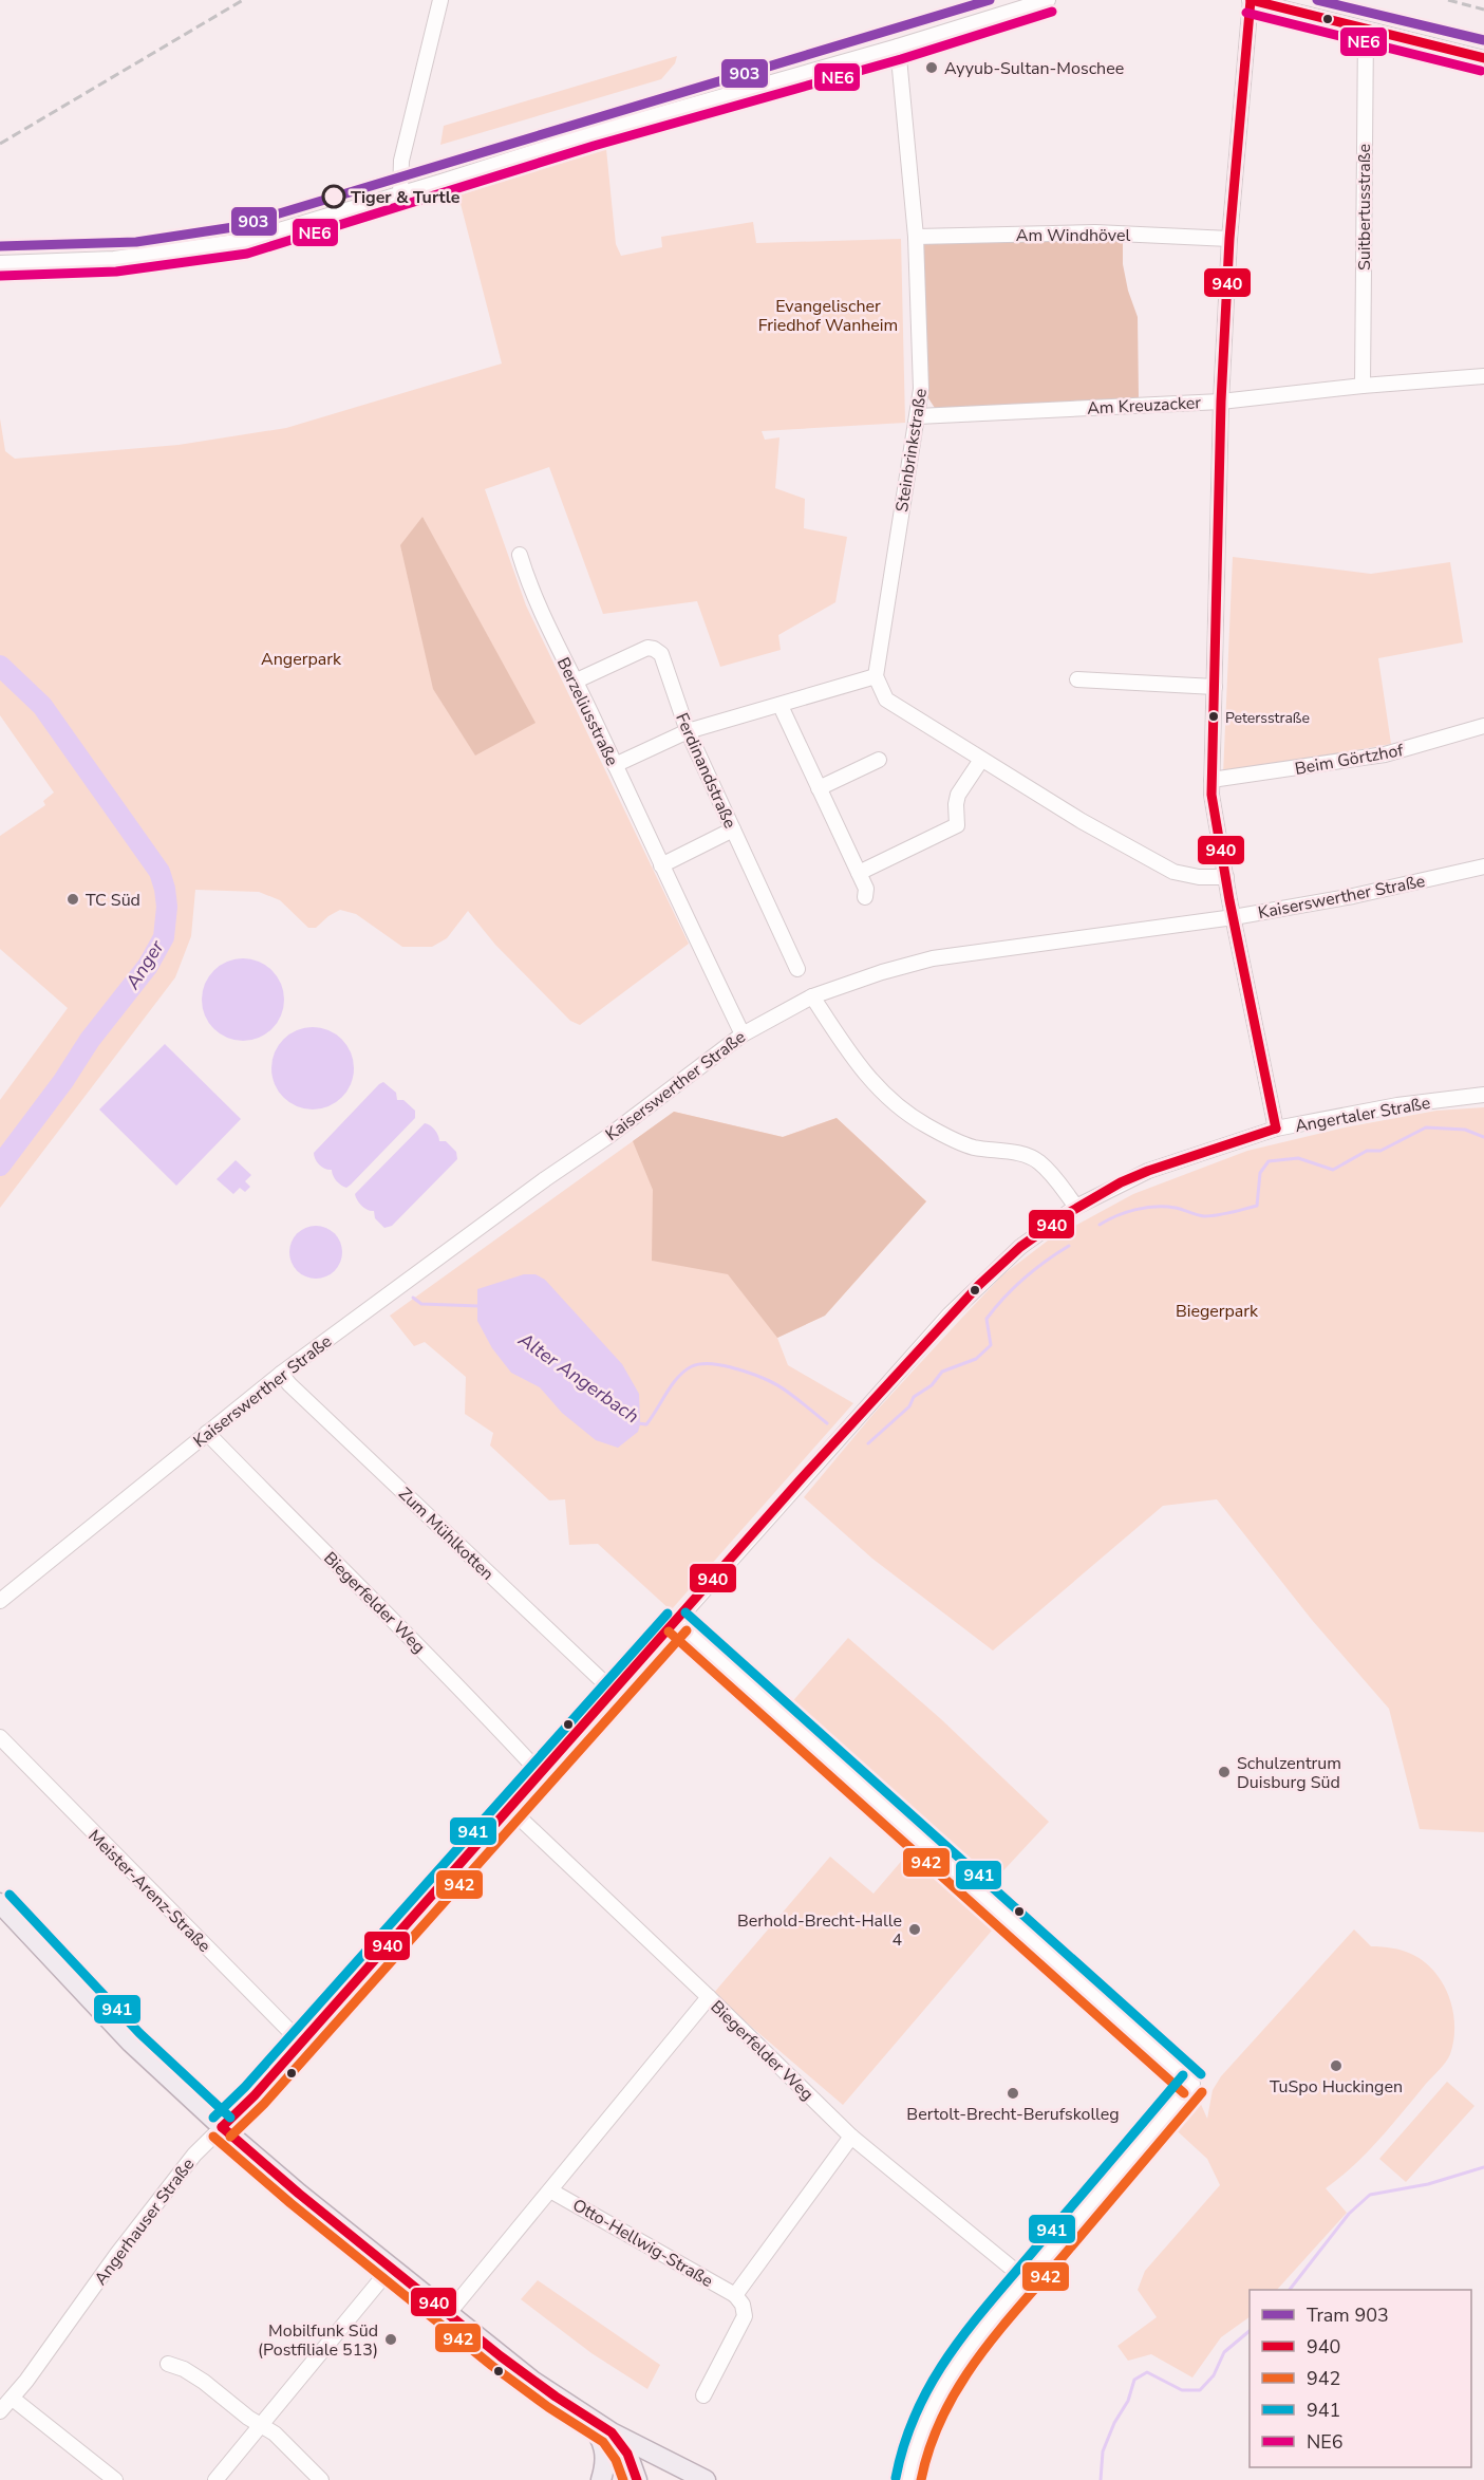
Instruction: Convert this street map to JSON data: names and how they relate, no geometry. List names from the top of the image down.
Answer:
{
  "streets": {
    "street": [
      "Suitbertusstraße",
      "Am Windhövel",
      "Am Kreuzacker",
      "Steinbrinkstraße",
      "Berzeliusstraße",
      "Beim Görtzhof",
      "Ferdinandstraße",
      "Kaiserswerther Straße",
      "Angertaler Straße",
      "Zum Mühlkotten",
      "Biegerfelder Weg",
      "Meister-Arenz-Straße",
      "Angerhauser Straße",
      "Otto-Hellwig-Straße"
    ]
  },
  "crossings": [
    ["Suitbertusstraße", "Am Kreuzacker"],
    ["Am Windhövel", "Steinbrinkstraße"],
    ["Am Kreuzacker", "Steinbrinkstraße"],
    ["Berzeliusstraße", "Ferdinandstraße"],
    ["Berzeliusstraße", "Kaiserswerther Straße"],
    ["Kaiserswerther Straße", "Zum Mühlkotten"],
    ["Kaiserswerther Straße", "Biegerfelder Weg"],
    ["Angertaler Straße", "Angerhauser Straße"],
    ["Zum Mühlkotten", "Angerhauser Straße"],
    ["Biegerfelder Weg", "Angerhauser Straße"],
    ["Meister-Arenz-Straße", "Angerhauser Straße"]
  ],
  "water": ["Anger", "Alter Angerbach"],
  "parks": ["Evangelischer Friedhof Wanheim", "Angerpark", "Biegerpark"],
  "places": [
    "Ayyub-Sultan-Moschee",
    "Tiger & Turtle",
    "Petersstraße",
    "TC Süd",
    "Schulzentrum Duisburg Süd",
    "Berhold-Brecht-Halle 4",
    "TuSpo Huckingen",
    "Bertolt-Brecht-Berufskolleg",
    "Mobilfunk Süd (Postfiliale 513)"
  ],
  "lines": [
    "tram line 903",
    "transit line 940",
    "transit line NE6",
    "transit line 941",
    "transit line 942"
  ],
  "legend": [
    "Tram 903",
    "940",
    "942",
    "941",
    "NE6"
  ]
}
